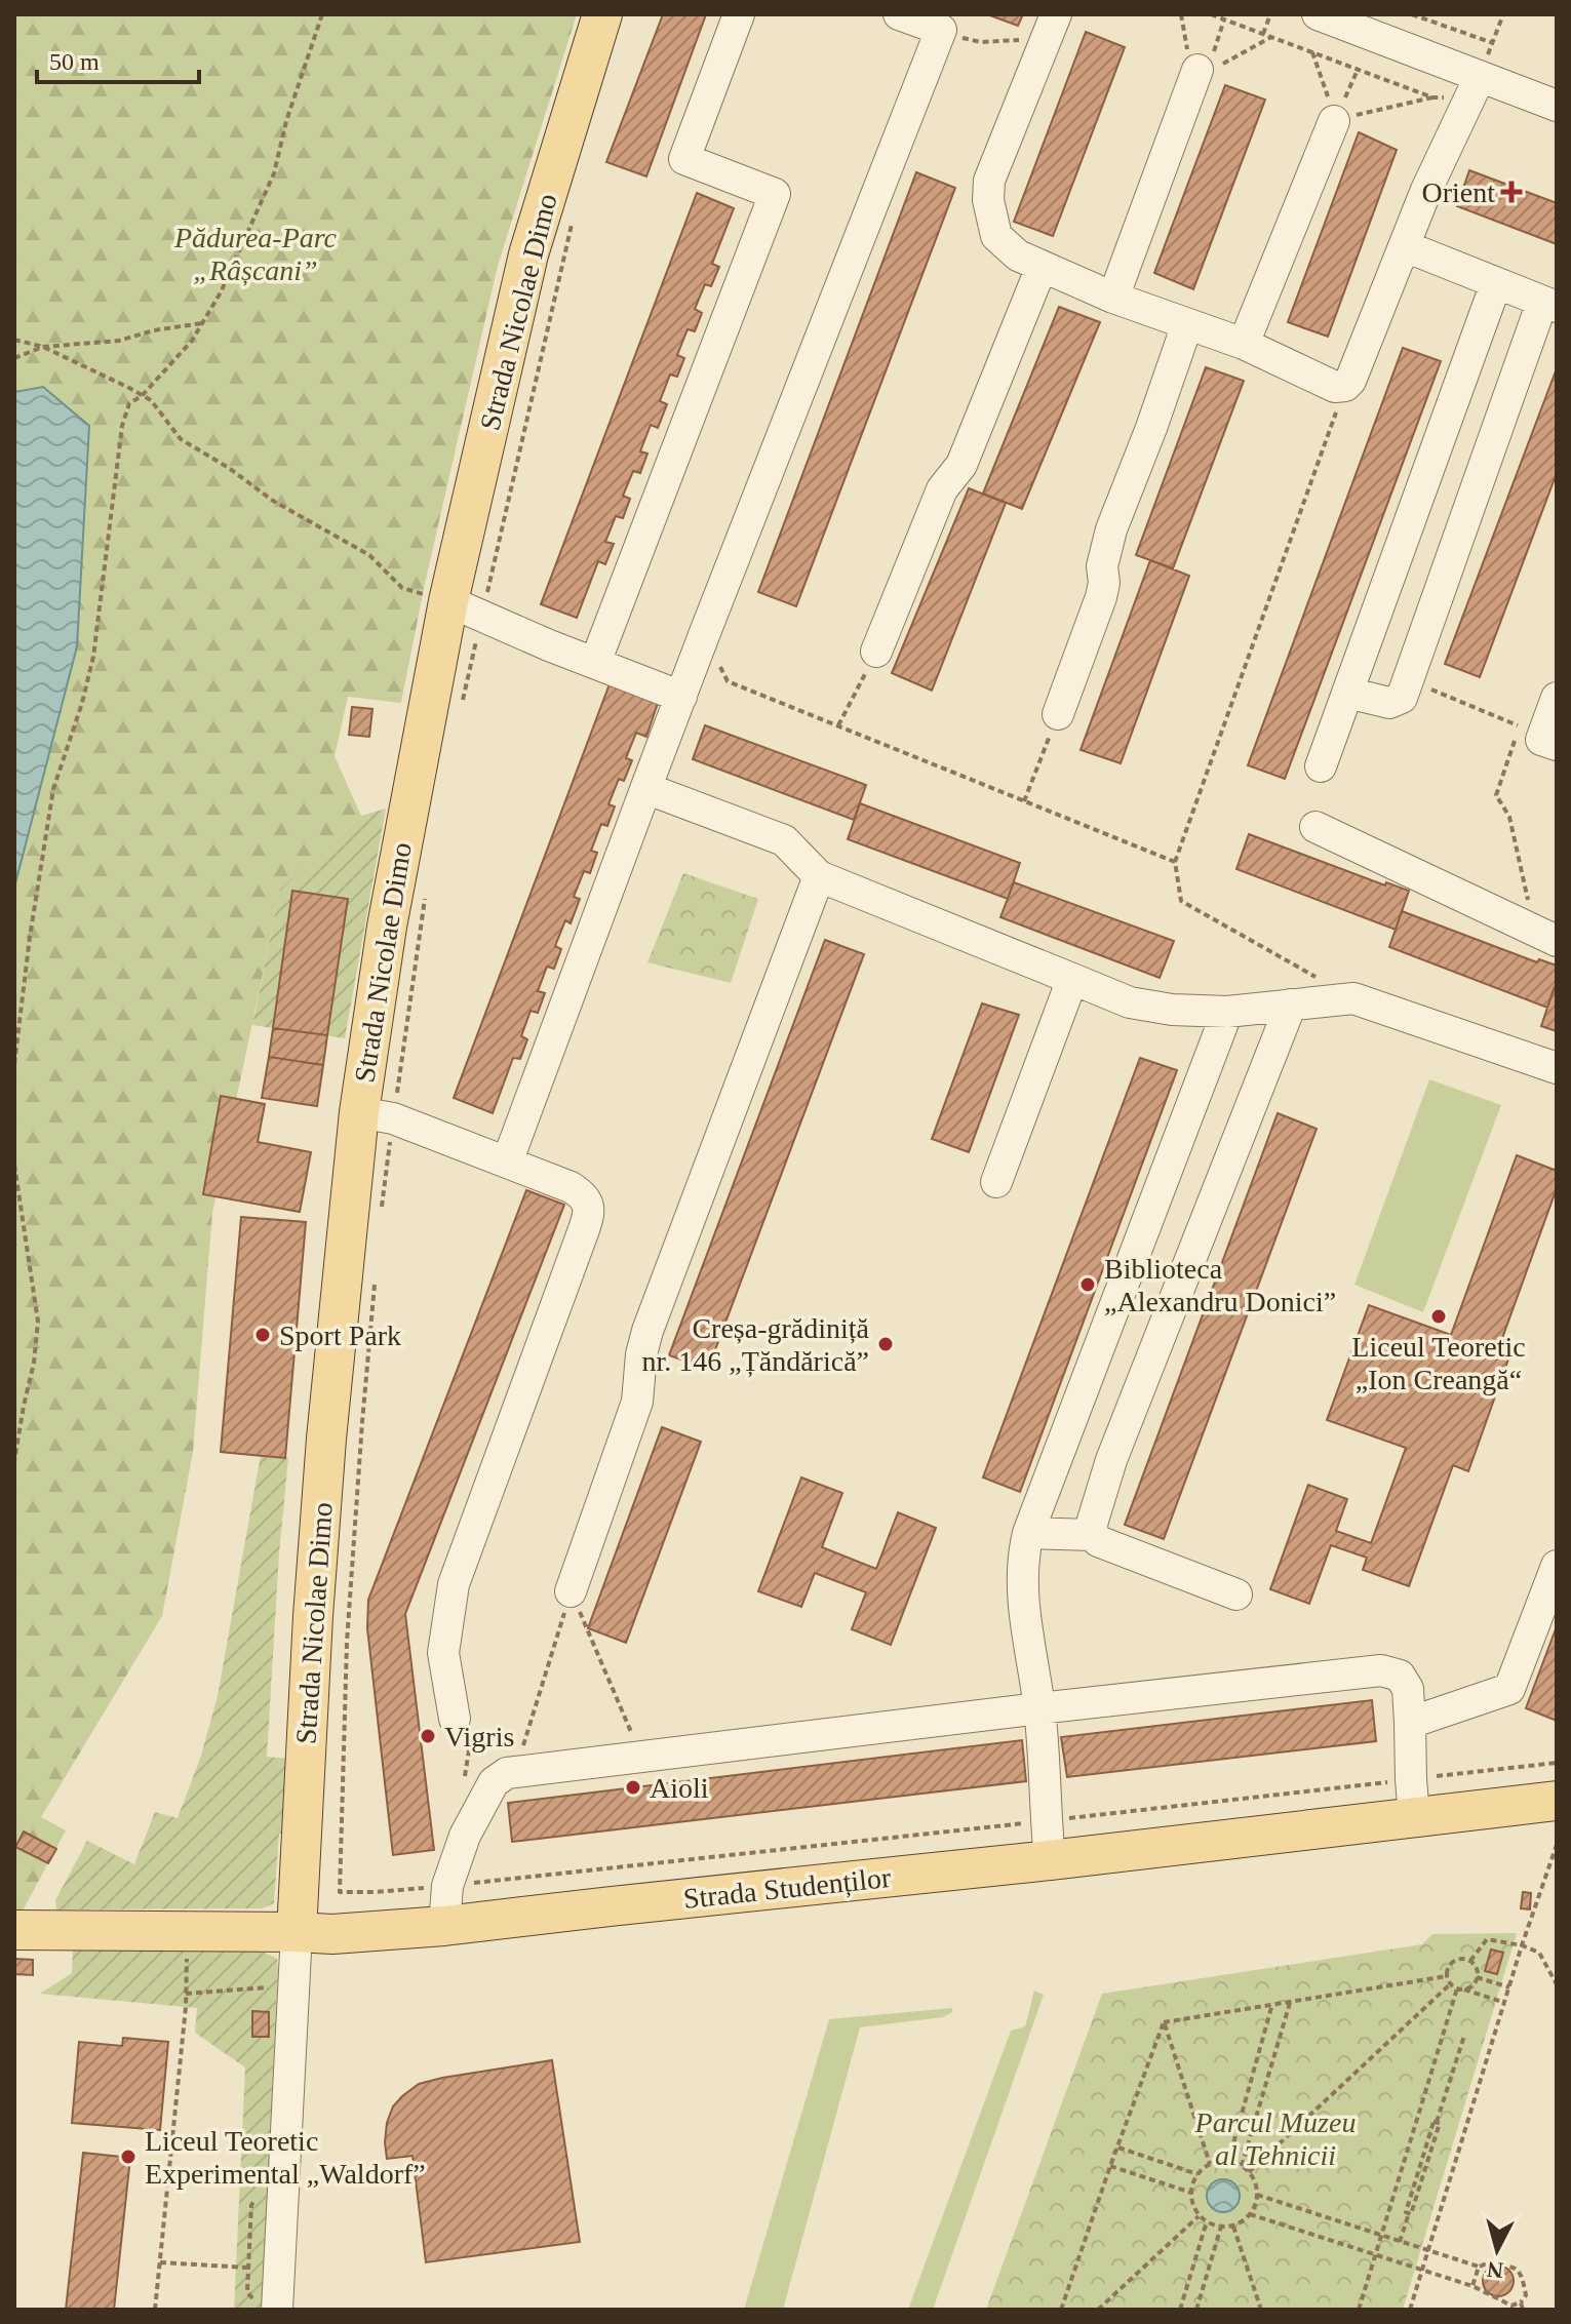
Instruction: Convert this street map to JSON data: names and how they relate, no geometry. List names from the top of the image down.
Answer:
{
  "streets": {
    "main road": ["Strada Nicolae Dimo", "Strada Studenților"]
  },
  "crossings": [
    ["Strada Nicolae Dimo", "Strada Studenților"]
  ],
  "parks": ["Pădurea-Parc „Râșcani”", "Parcul Muzeu al Tehnicii"],
  "places": {
    "health": ["Orient"],
    "other": [
      "Biblioteca „Alexandru Donici”",
      "Liceul Teoretic „Ion Creangă“",
      "Sport Park",
      "Creșa-grădiniță nr. 146 „Țăndărică”",
      "Vigris",
      "Aioli",
      "Liceul Teoretic Experimental „Waldorf”"
    ]
  },
  "scale_bar": "50 m",
  "north": "bottom"
}
